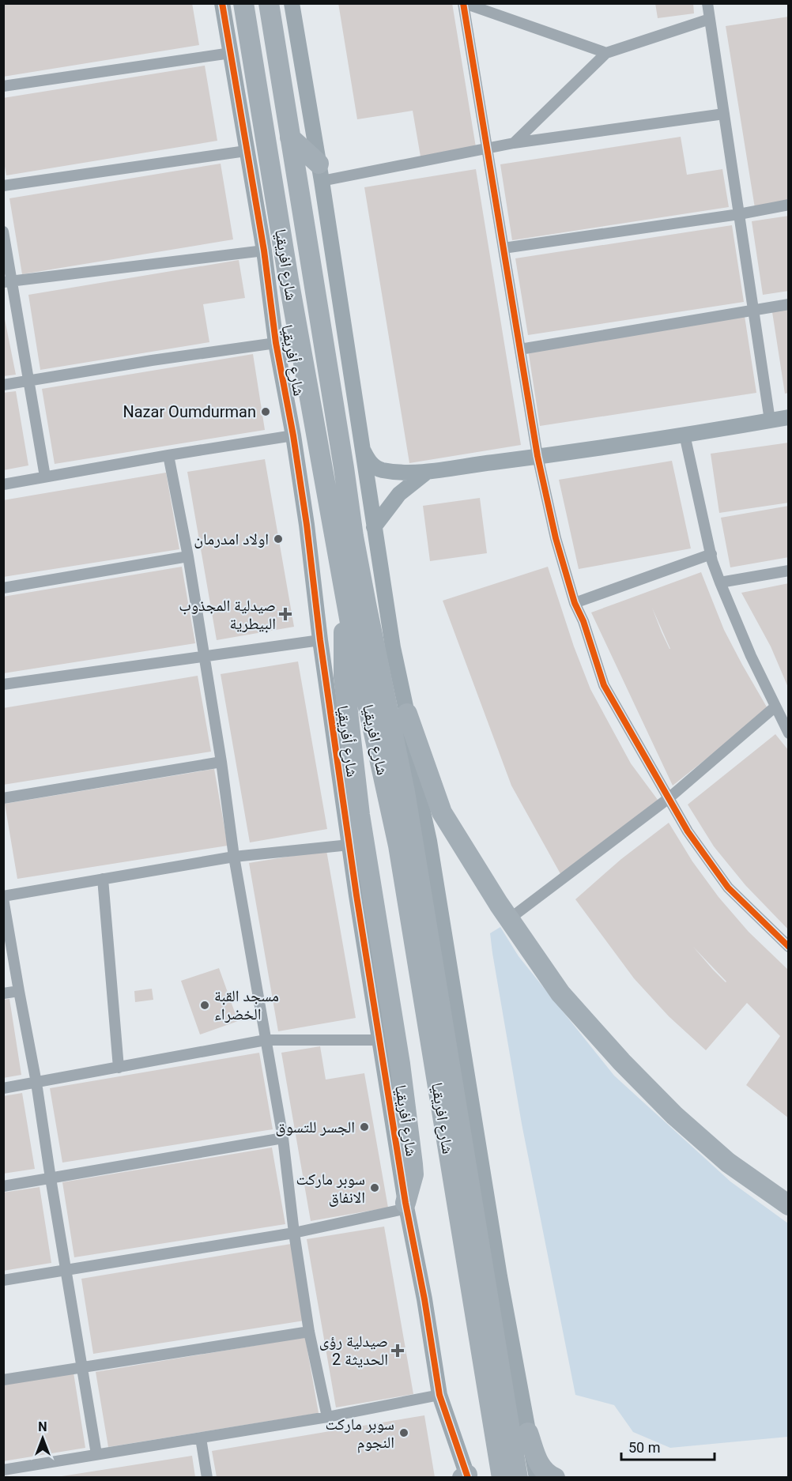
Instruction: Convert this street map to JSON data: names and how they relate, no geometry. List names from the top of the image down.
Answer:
{
  "streets": {
    "highway": ["شارع افريقيا"],
    "street": ["شارع أفريقيا"]
  },
  "places": {
    "other": [
      "Nazar Oumdurman",
      "اولاد امدرمان",
      "مسجد القبة الخضراء",
      "الجسر للتسوق",
      "سوبر ماركت الانفاق",
      "سوبر ماركت النجوم"
    ],
    "health": ["صيدلية المجذوب البيطرية", "صيدلية رؤى الحديثة 2"]
  },
  "scale_bar": "50 m",
  "north": "top"
}
